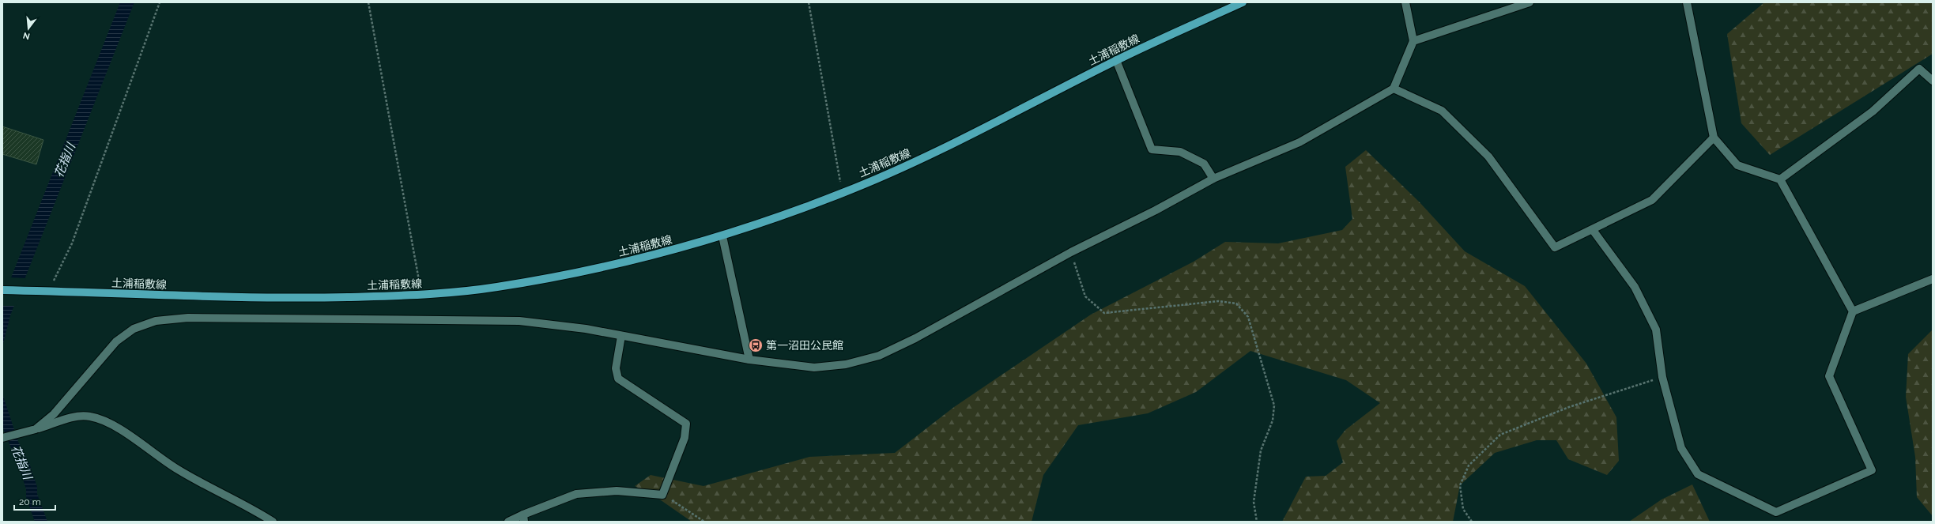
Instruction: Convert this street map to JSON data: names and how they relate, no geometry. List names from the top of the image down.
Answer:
{
  "streets": {
    "main road": ["土浦稲敷線"]
  },
  "water": ["花指川"],
  "places": {
    "bus stop": ["第一沼田公民館"]
  },
  "scale_bar": "20 m",
  "north": "bottom"
}
